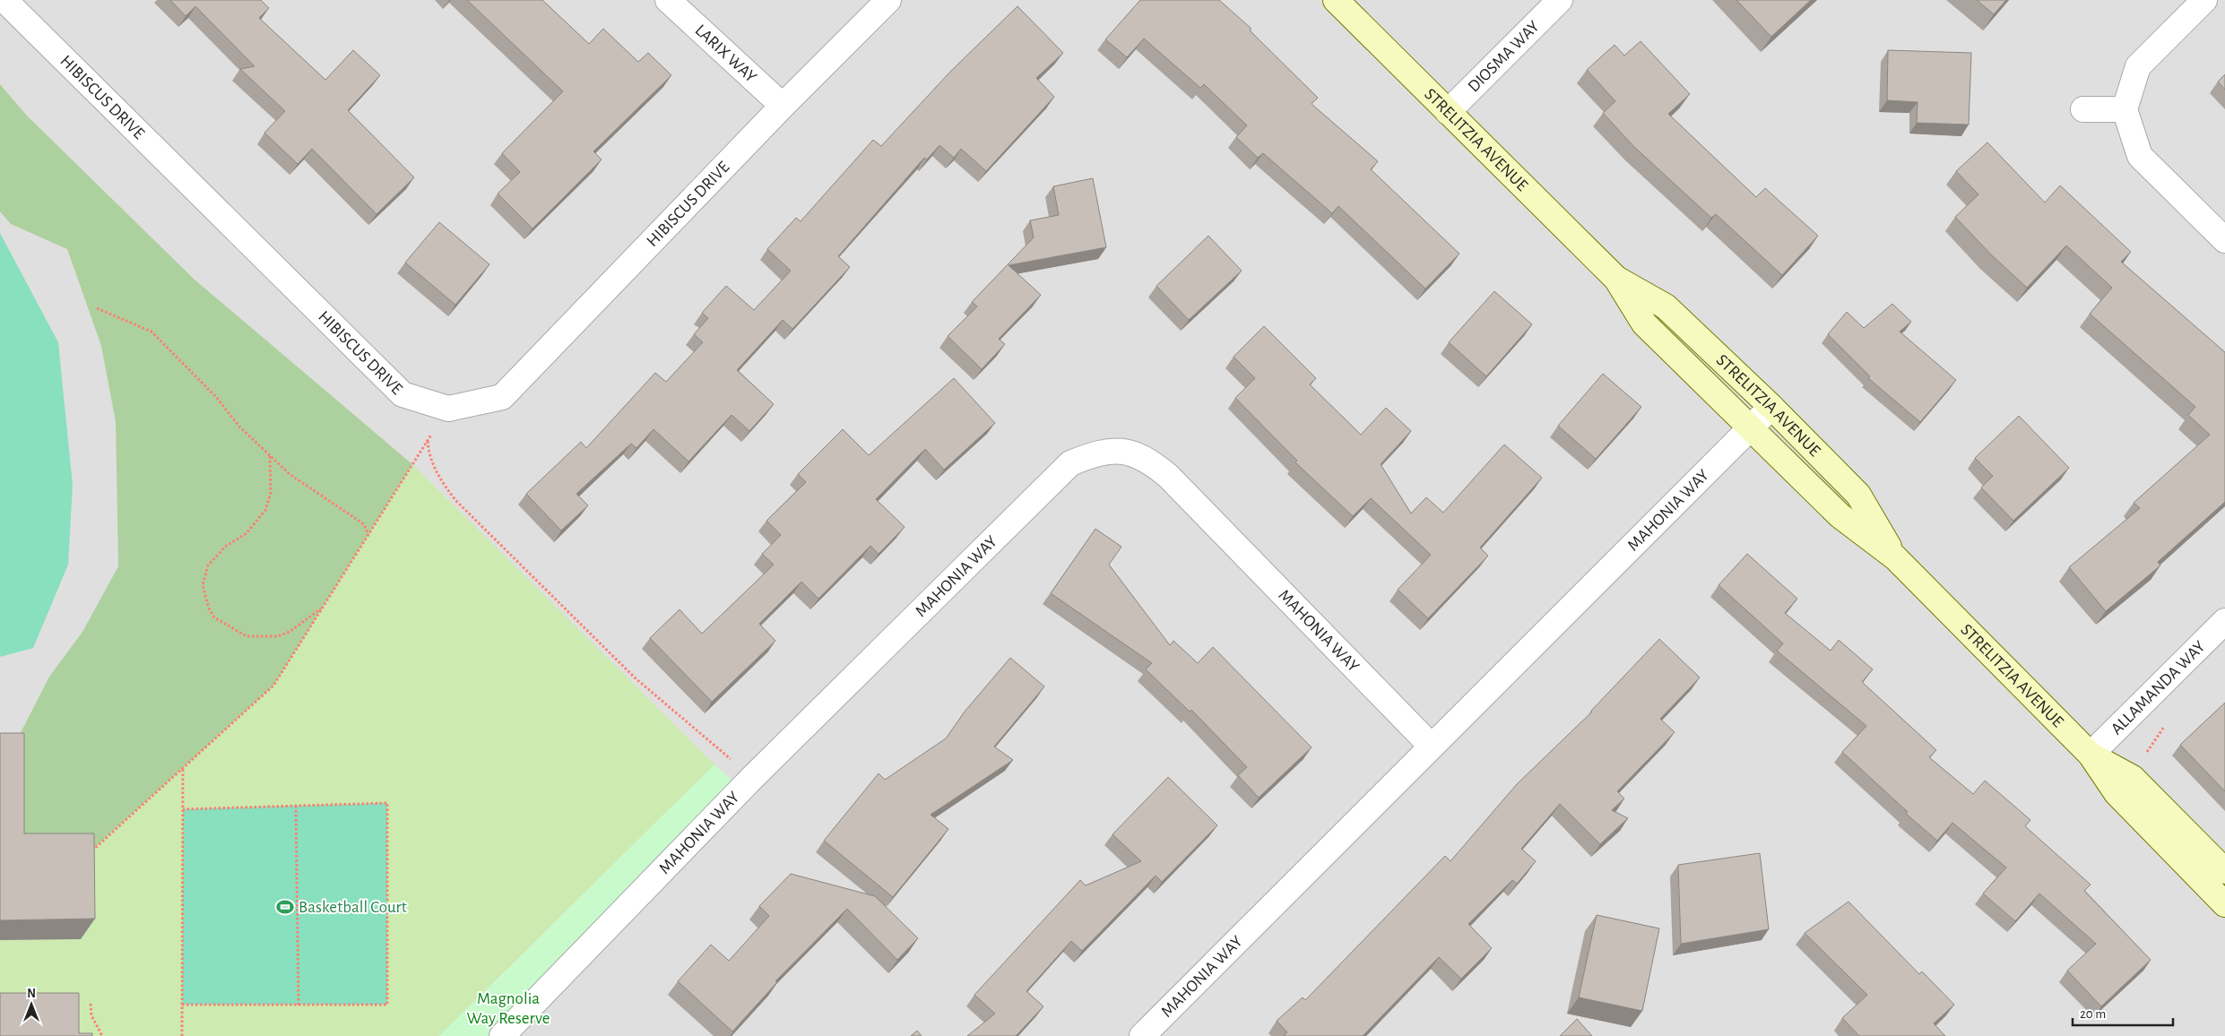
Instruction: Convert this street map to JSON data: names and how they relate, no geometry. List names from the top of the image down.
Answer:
{
  "streets": {
    "street": [
      "LARIX WAY",
      "DIOSMA WAY",
      "HIBISCUS DRIVE",
      "STRELITZIA AVENUE",
      "MAHONIA WAY",
      "ALLAMANDA WAY"
    ]
  },
  "crossings": [
    ["LARIX WAY", "HIBISCUS DRIVE"],
    ["DIOSMA WAY", "STRELITZIA AVENUE"],
    ["STRELITZIA AVENUE", "MAHONIA WAY"],
    ["STRELITZIA AVENUE", "ALLAMANDA WAY"]
  ],
  "parks": ["Magnolia Way Reserve"],
  "places": {
    "sports": ["Basketball Court"]
  },
  "scale_bar": "20 m",
  "north": "top"
}
